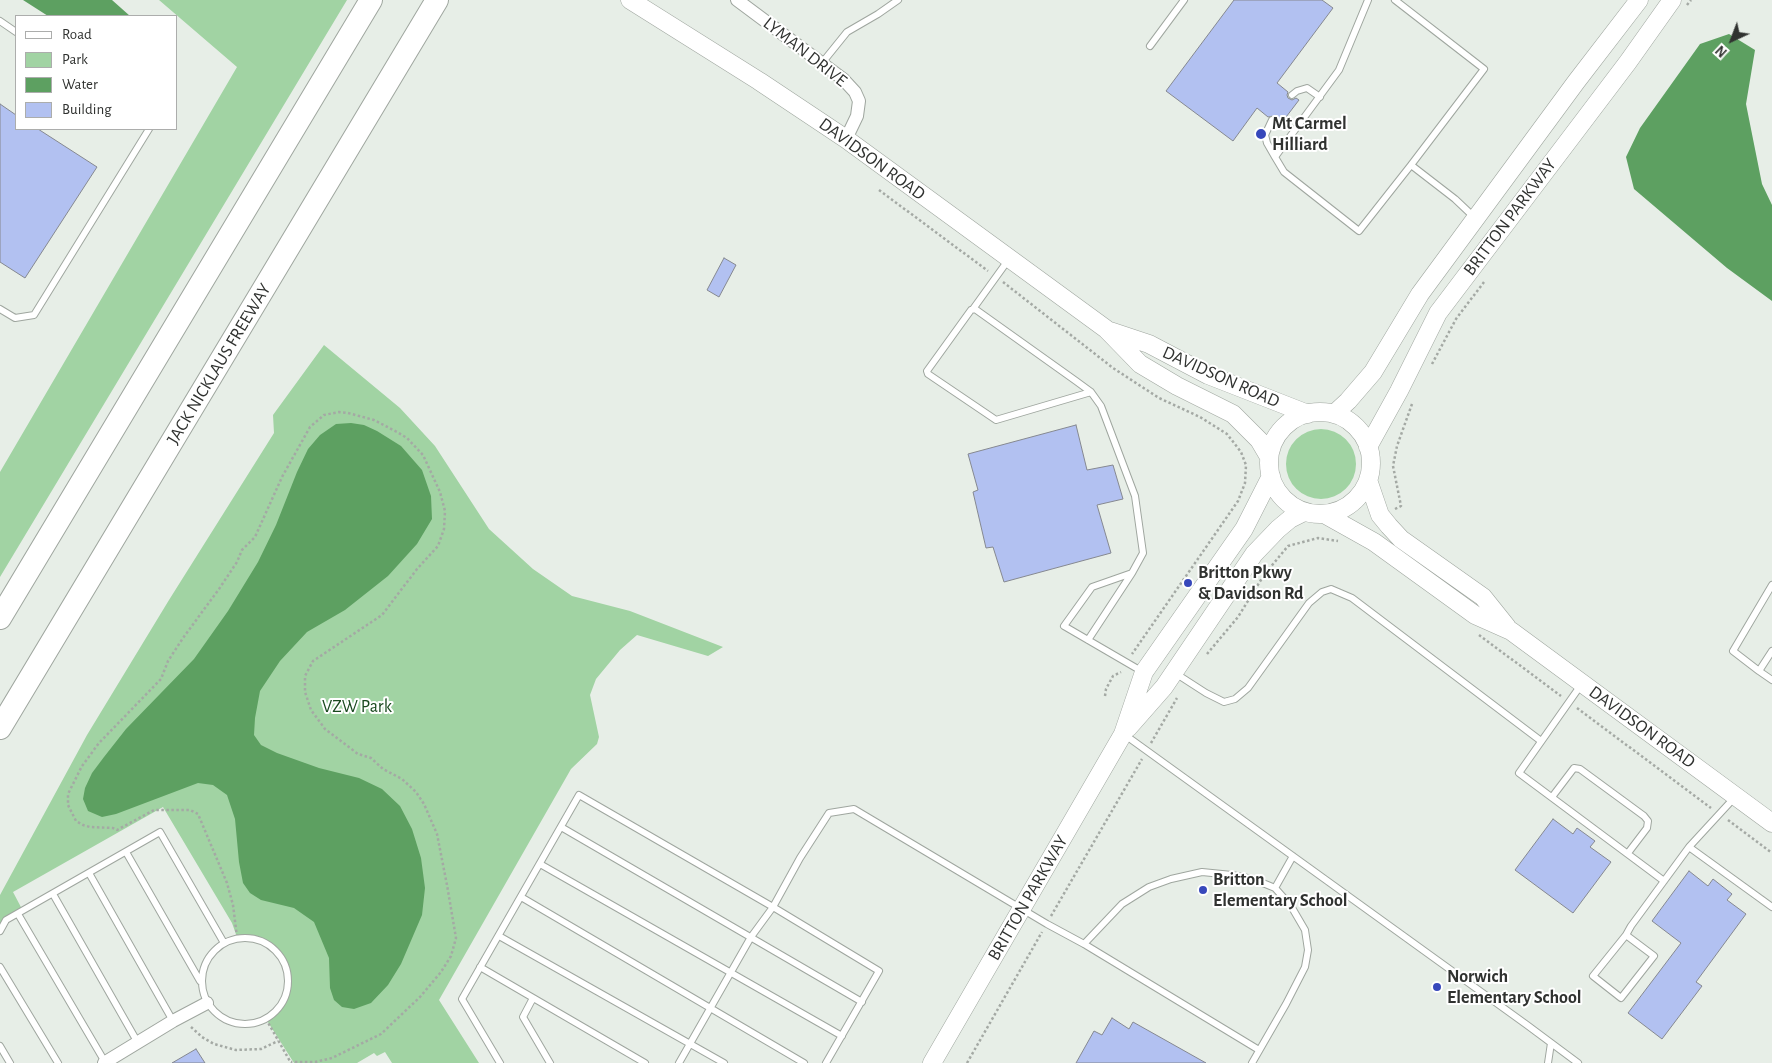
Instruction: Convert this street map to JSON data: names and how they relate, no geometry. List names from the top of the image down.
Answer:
{
  "streets": {
    "highway": ["JACK NICKLAUS FREEWAY"],
    "main road": ["DAVIDSON ROAD", "BRITTON PARKWAY"],
    "street": ["LYMAN DRIVE"]
  },
  "crossings": [
    ["LYMAN DRIVE", "DAVIDSON ROAD"],
    ["DAVIDSON ROAD", "BRITTON PARKWAY"]
  ],
  "parks": ["VZW Park"],
  "places": [
    "Mt Carmel Hilliard",
    "Britton Pkwy & Davidson Rd",
    "Britton Elementary School",
    "Norwich Elementary School"
  ],
  "legend": [
    "Road",
    "Park",
    "Water",
    "Building"
  ],
  "north": "bottom left"
}
